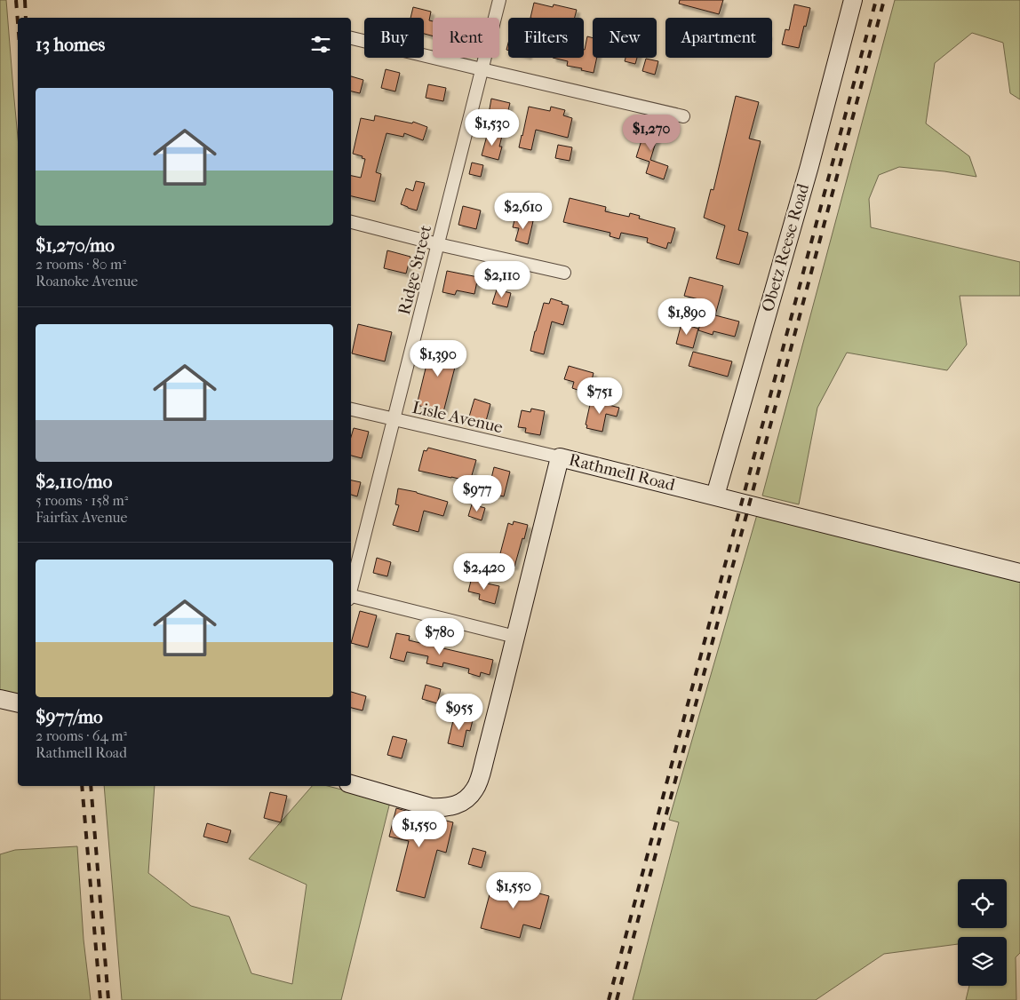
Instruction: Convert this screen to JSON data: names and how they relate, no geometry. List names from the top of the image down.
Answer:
{
  "streets": {
    "street": [
      "Obetz Reese Road",
      "Ridge Street",
      "Lisle Avenue",
      "Rathmell Road"
    ]
  },
  "crossings": [
    ["Obetz Reese Road", "Rathmell Road"],
    ["Ridge Street", "Lisle Avenue"],
    ["Lisle Avenue", "Rathmell Road"]
  ],
  "page": {
    "chip": [
      "Buy",
      "Rent",
      "Filters",
      "New",
      "Apartment"
    ],
    "heading": "13 homes",
    "list": [
      {
        "name": "$1,270/mo",
        "note": "2 rooms · 80 m² · Roanoke Avenue"
      },
      {
        "name": "$2,110/mo",
        "note": "5 rooms · 158 m² · Fairfax Avenue"
      },
      {
        "name": "$977/mo",
        "note": "2 rooms · 64 m² · Rathmell Road"
      }
    ],
    "price": [
      "$1,530",
      "$1,270",
      "$2,610",
      "$2,110",
      "$1,890",
      "$1,390",
      "$751",
      "$977",
      "$2,420",
      "$780",
      "$955",
      "$1,550",
      "$1,550"
    ]
  }
}
